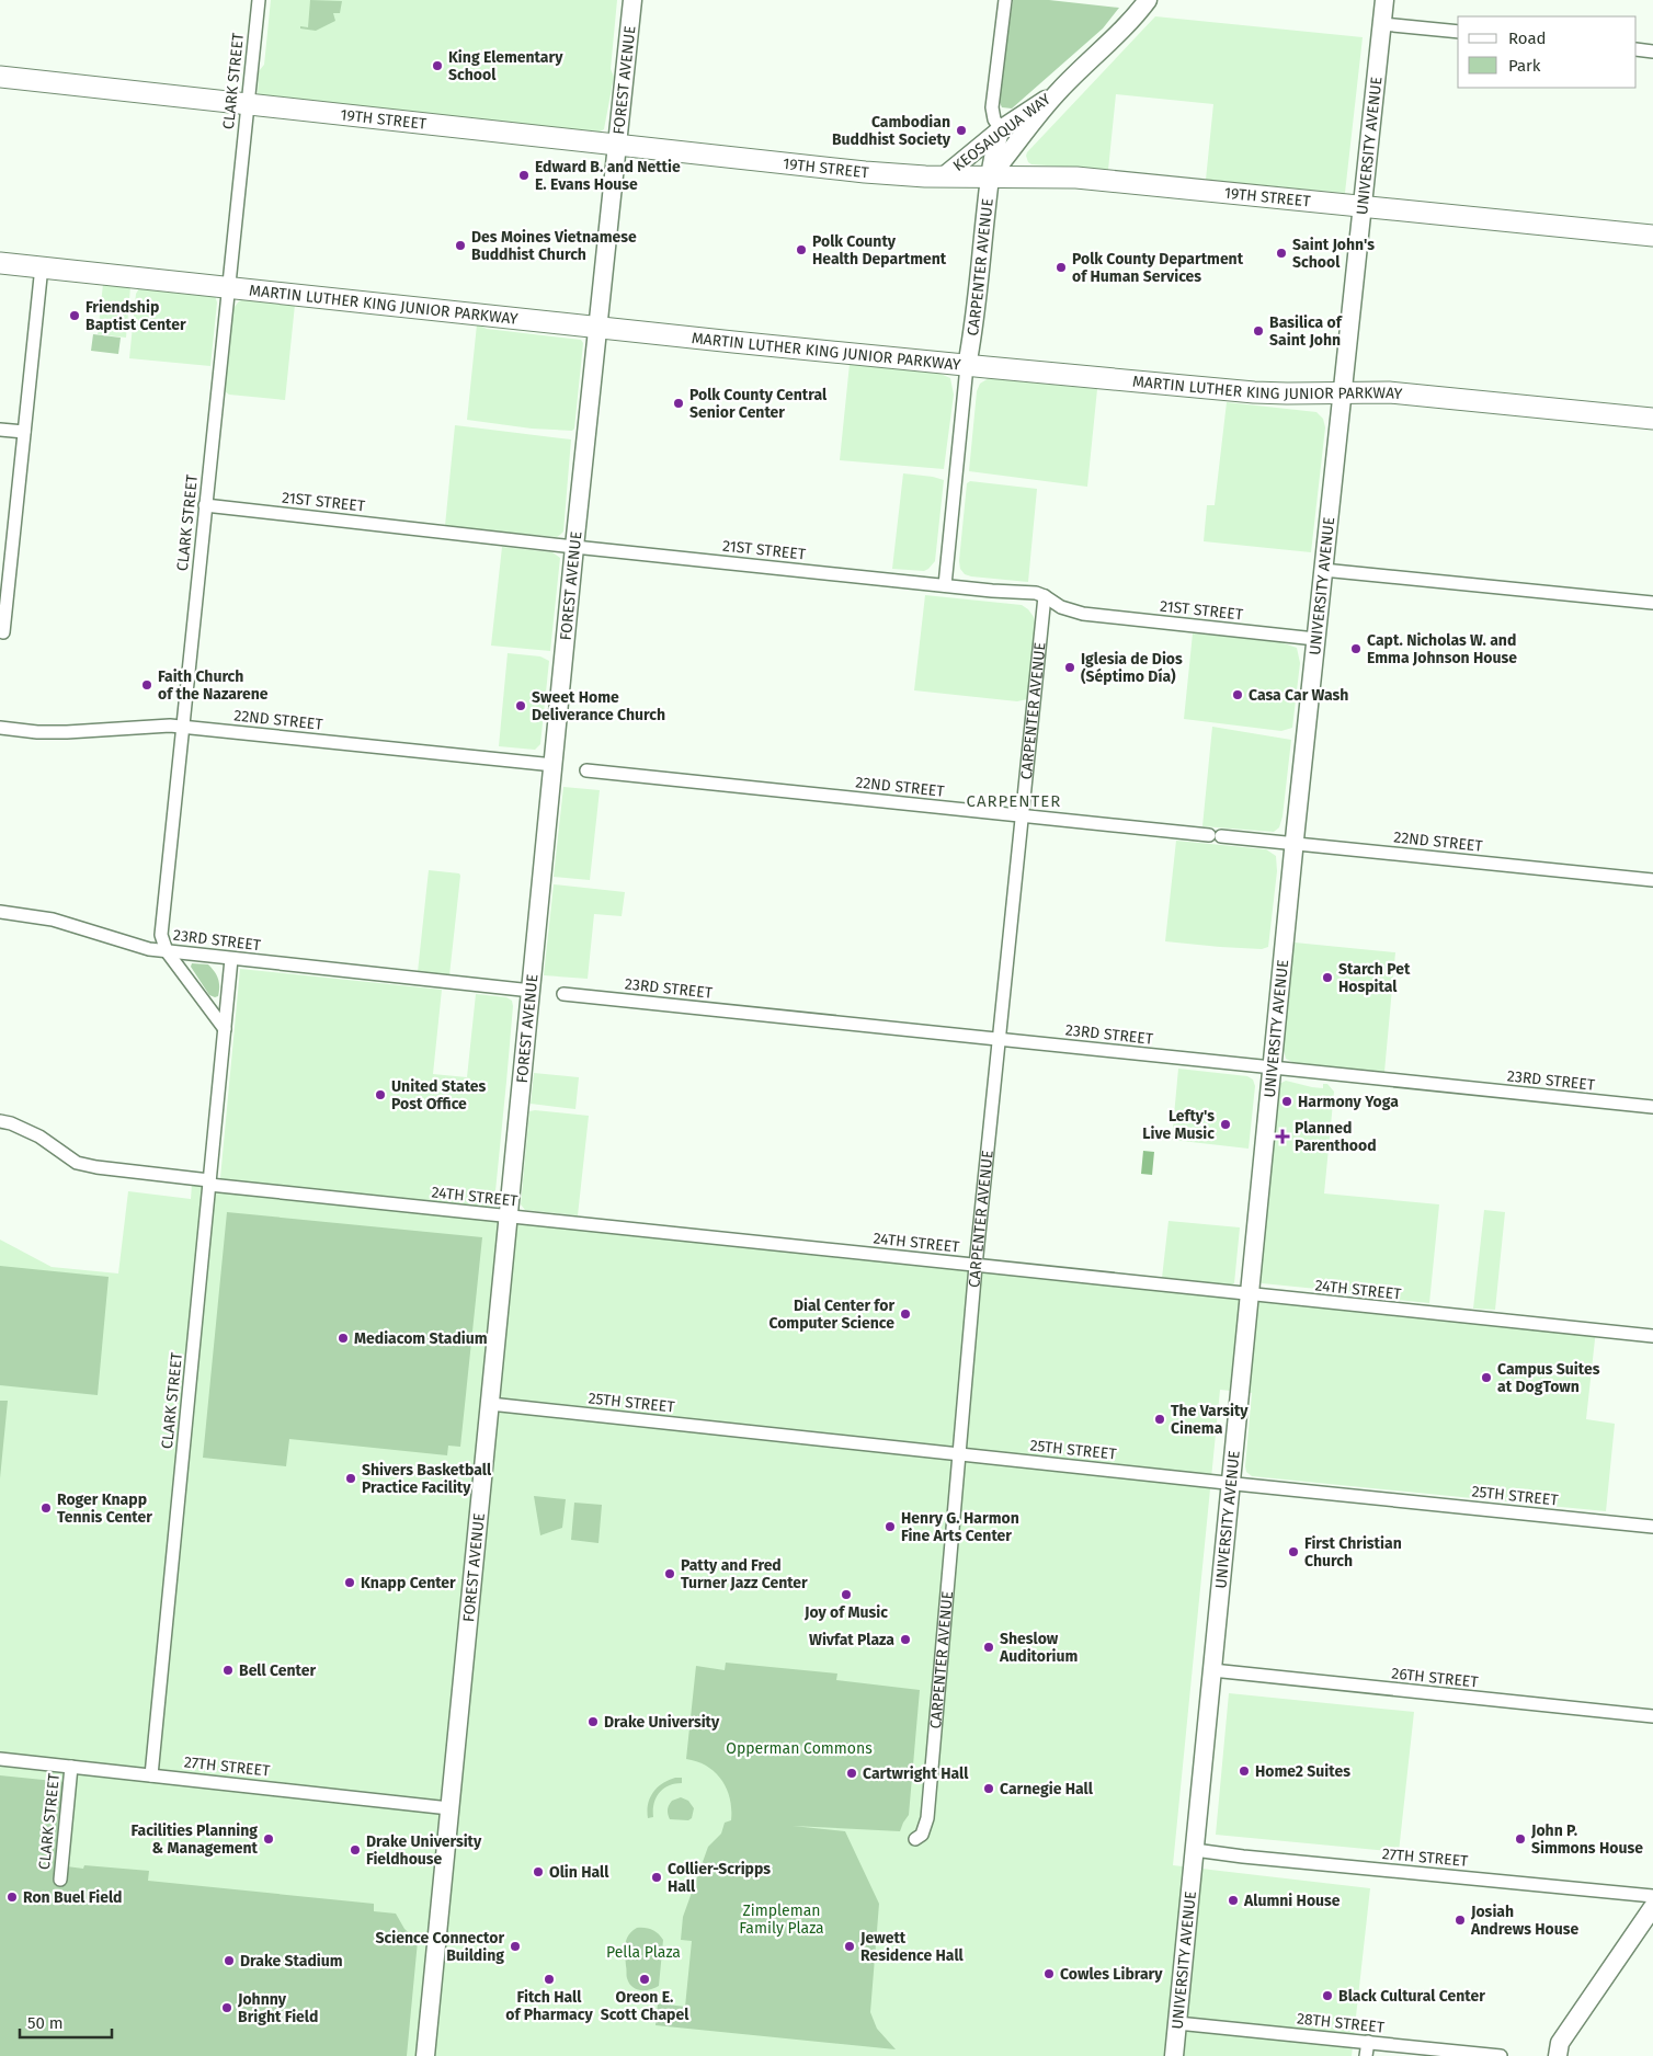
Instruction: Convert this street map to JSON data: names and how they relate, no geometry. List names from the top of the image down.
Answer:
{
  "streets": {
    "main road": [
      "FOREST AVENUE",
      "19TH STREET",
      "KEOSAUQUA WAY",
      "UNIVERSITY AVENUE",
      "CARPENTER AVENUE",
      "MARTIN LUTHER KING JUNIOR PARKWAY"
    ],
    "street": [
      "CLARK STREET",
      "21ST STREET",
      "22ND STREET",
      "23RD STREET",
      "24TH STREET",
      "25TH STREET",
      "26TH STREET",
      "27TH STREET",
      "28TH STREET"
    ]
  },
  "crossings": [
    ["FOREST AVENUE", "19TH STREET"],
    ["FOREST AVENUE", "MARTIN LUTHER KING JUNIOR PARKWAY"],
    ["FOREST AVENUE", "21ST STREET"],
    ["FOREST AVENUE", "22ND STREET"],
    ["FOREST AVENUE", "23RD STREET"],
    ["FOREST AVENUE", "24TH STREET"],
    ["FOREST AVENUE", "25TH STREET"],
    ["FOREST AVENUE", "27TH STREET"],
    ["CLARK STREET", "19TH STREET"],
    ["CLARK STREET", "MARTIN LUTHER KING JUNIOR PARKWAY"],
    ["CLARK STREET", "21ST STREET"],
    ["CLARK STREET", "22ND STREET"],
    ["CLARK STREET", "23RD STREET"],
    ["CLARK STREET", "24TH STREET"],
    ["CLARK STREET", "27TH STREET"],
    ["19TH STREET", "KEOSAUQUA WAY"],
    ["19TH STREET", "UNIVERSITY AVENUE"],
    ["19TH STREET", "CARPENTER AVENUE"],
    ["KEOSAUQUA WAY", "CARPENTER AVENUE"],
    ["UNIVERSITY AVENUE", "MARTIN LUTHER KING JUNIOR PARKWAY"],
    ["UNIVERSITY AVENUE", "21ST STREET"],
    ["UNIVERSITY AVENUE", "22ND STREET"],
    ["UNIVERSITY AVENUE", "23RD STREET"],
    ["UNIVERSITY AVENUE", "24TH STREET"],
    ["UNIVERSITY AVENUE", "25TH STREET"],
    ["UNIVERSITY AVENUE", "26TH STREET"],
    ["UNIVERSITY AVENUE", "27TH STREET"],
    ["UNIVERSITY AVENUE", "28TH STREET"],
    ["CARPENTER AVENUE", "MARTIN LUTHER KING JUNIOR PARKWAY"],
    ["CARPENTER AVENUE", "21ST STREET"],
    ["CARPENTER AVENUE", "22ND STREET"],
    ["CARPENTER AVENUE", "23RD STREET"],
    ["CARPENTER AVENUE", "24TH STREET"],
    ["CARPENTER AVENUE", "25TH STREET"]
  ],
  "districts": ["CARPENTER"],
  "parks": ["Opperman Commons", "Zimpleman Family Plaza", "Pella Plaza"],
  "places": {
    "other": [
      "King Elementary School",
      "Cambodian Buddhist Society",
      "Edward B. and Nettie E. Evans House",
      "Des Moines Vietnamese Buddhist Church",
      "Polk County Health Department",
      "Saint John's School",
      "Polk County Department of Human Services",
      "Friendship Baptist Center",
      "Basilica of Saint John",
      "Polk County Central Senior Center",
      "Capt. Nicholas W. and Emma Johnson House",
      "Iglesia de Dios (Séptimo Día)",
      "Faith Church of the Nazarene",
      "Casa Car Wash",
      "Sweet Home Deliverance Church",
      "Starch Pet Hospital",
      "United States Post Office",
      "Harmony Yoga",
      "Lefty's Live Music",
      "Dial Center for Computer Science",
      "Mediacom Stadium",
      "Campus Suites at DogTown",
      "The Varsity Cinema",
      "Shivers Basketball Practice Facility",
      "Roger Knapp Tennis Center",
      "Henry G. Harmon Fine Arts Center",
      "First Christian Church",
      "Patty and Fred Turner Jazz Center",
      "Knapp Center",
      "Joy of Music",
      "Wivfat Plaza",
      "Sheslow Auditorium",
      "Bell Center",
      "Drake University",
      "Home2 Suites",
      "Cartwright Hall",
      "Carnegie Hall",
      "Facilities Planning & Management",
      "John P. Simmons House",
      "Drake University Fieldhouse",
      "Olin Hall",
      "Collier-Scripps Hall",
      "Ron Buel Field",
      "Alumni House",
      "Josiah Andrews House",
      "Science Connector Building",
      "Jewett Residence Hall",
      "Drake Stadium",
      "Cowles Library",
      "Fitch Hall of Pharmacy",
      "Oreon E. Scott Chapel",
      "Black Cultural Center",
      "Johnny Bright Field"
    ],
    "health": ["Planned Parenthood"]
  },
  "legend": ["Road", "Park"],
  "scale_bar": "50 m"
}
